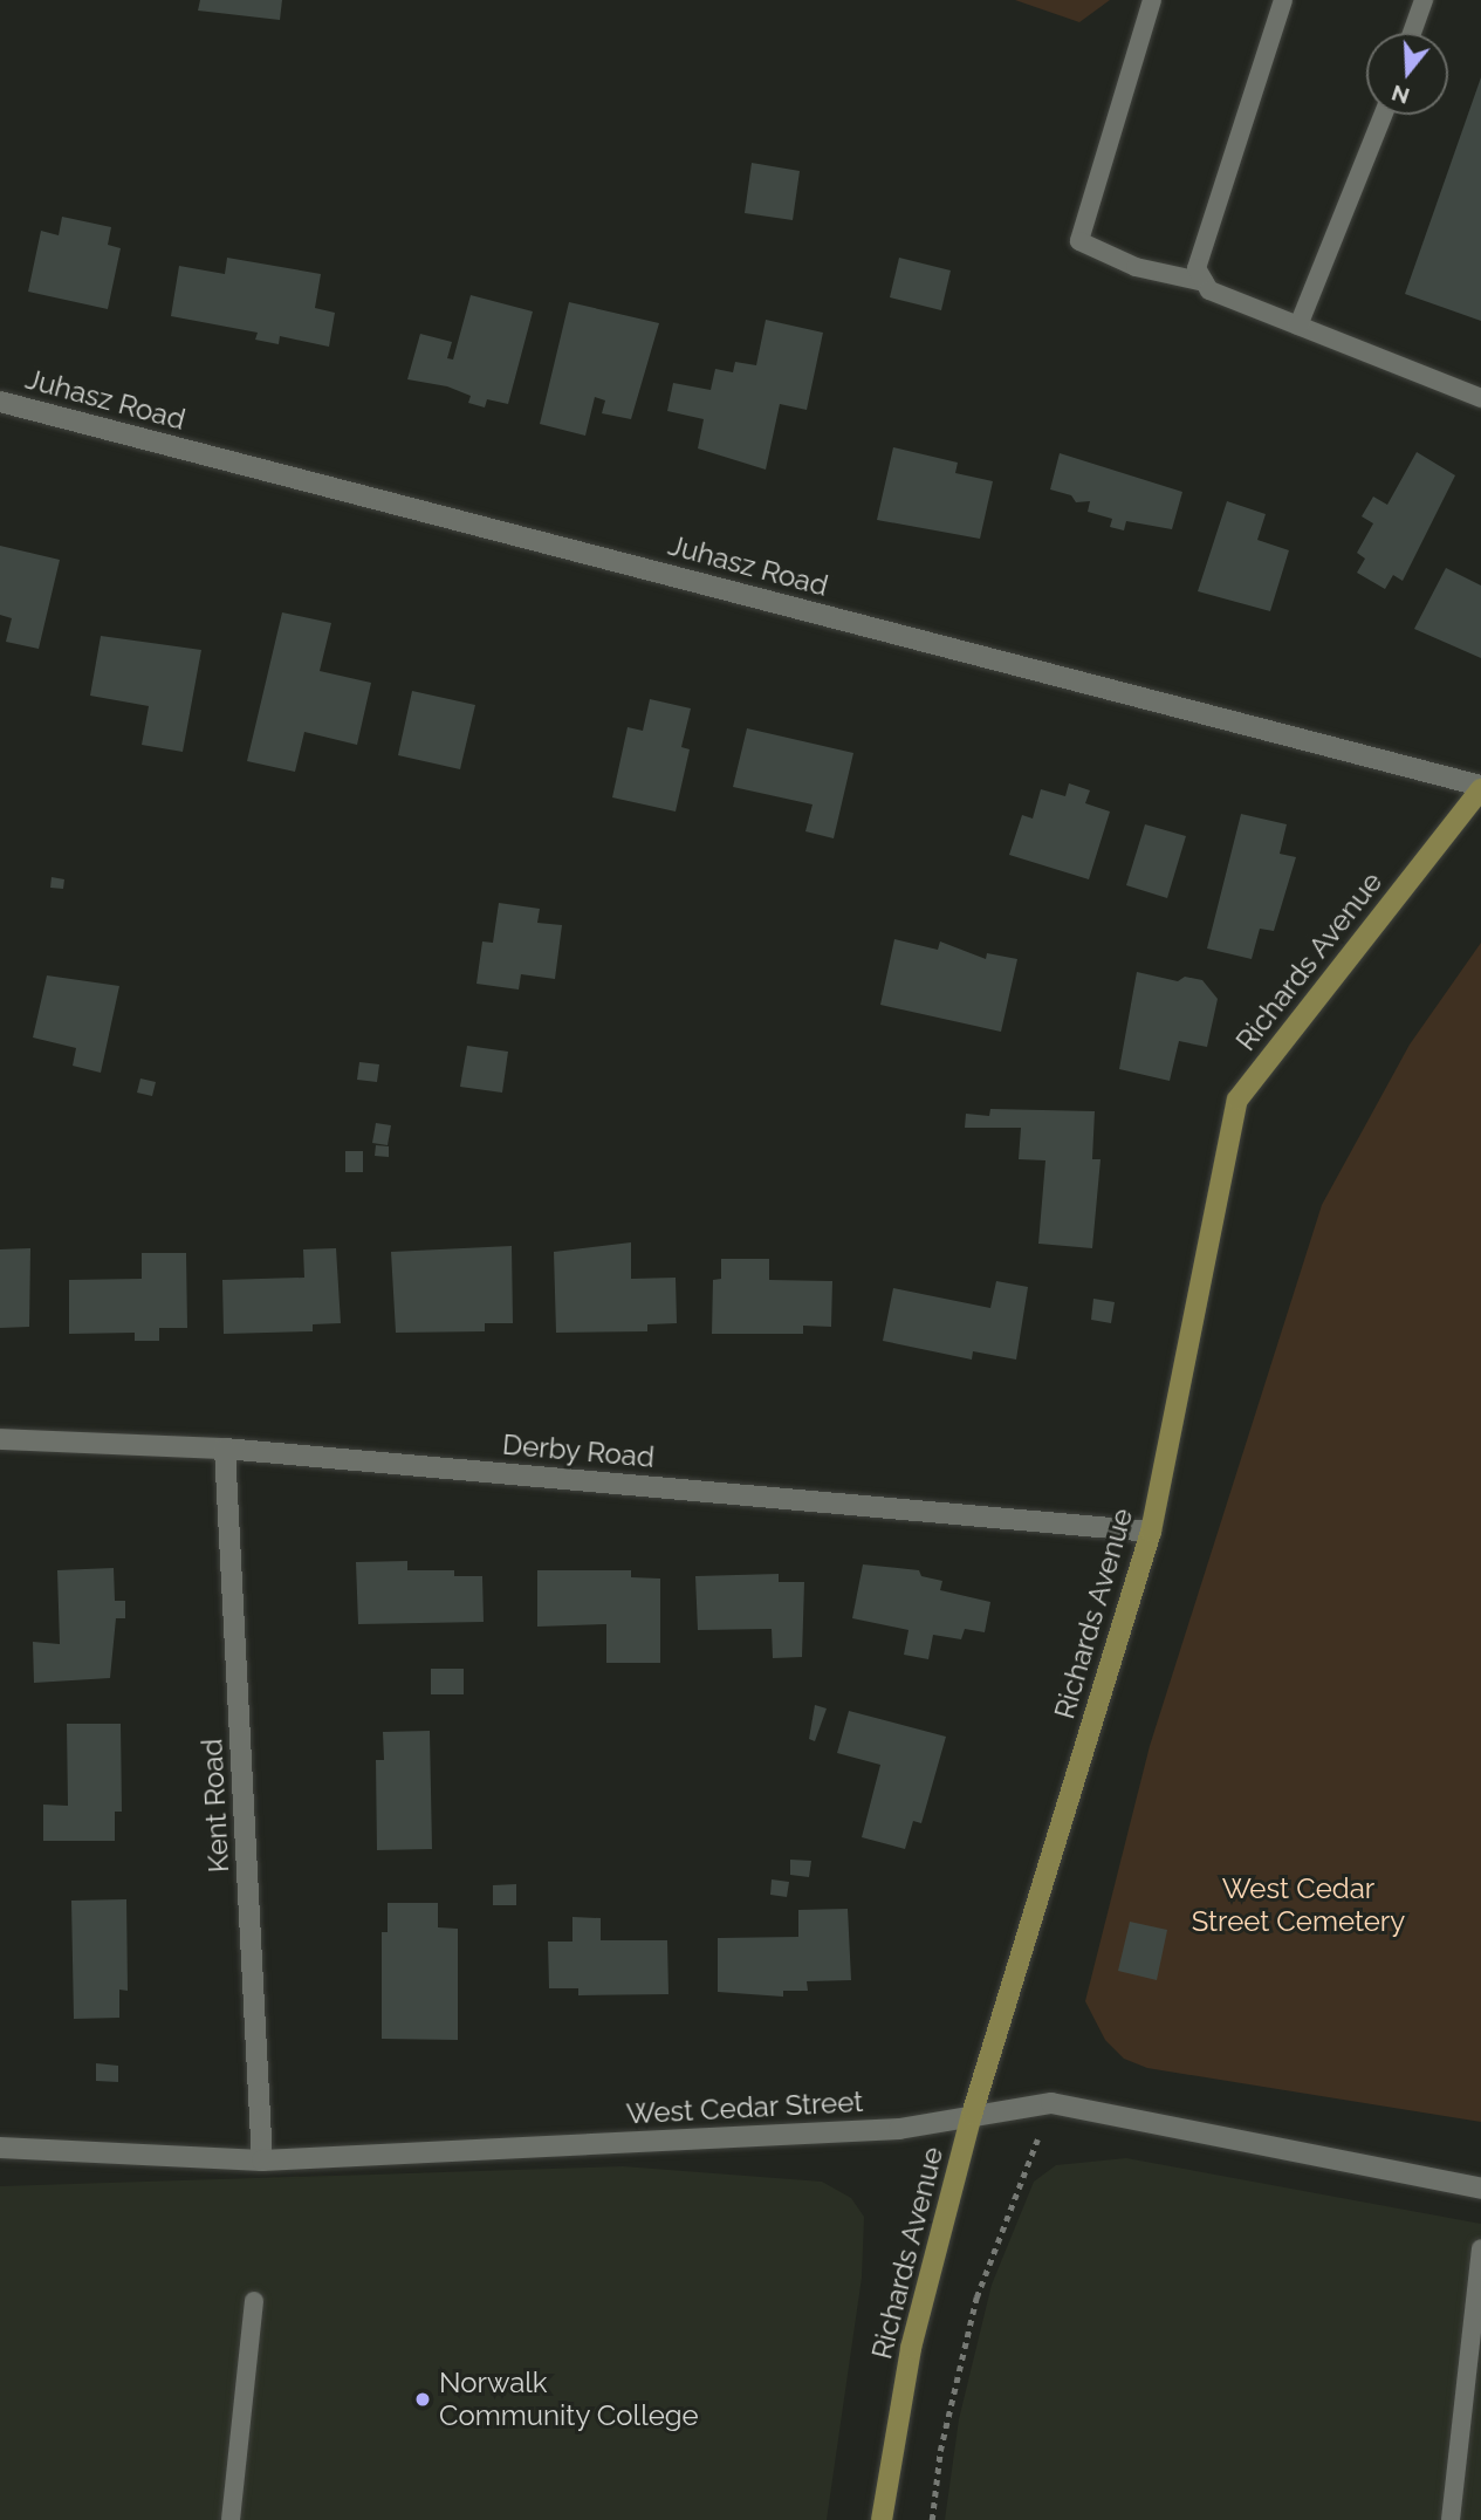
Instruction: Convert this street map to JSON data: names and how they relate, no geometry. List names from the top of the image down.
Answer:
{
  "streets": {
    "street": [
      "Juhasz Road",
      "Richards Avenue",
      "Derby Road",
      "Kent Road",
      "West Cedar Street"
    ]
  },
  "crossings": [
    ["Juhasz Road", "Richards Avenue"],
    ["Richards Avenue", "Derby Road"],
    ["Richards Avenue", "West Cedar Street"],
    ["Derby Road", "Kent Road"],
    ["Kent Road", "West Cedar Street"]
  ],
  "parks": ["West Cedar Street Cemetery"],
  "places": ["Norwalk Community College"],
  "north": "bottom"
}
